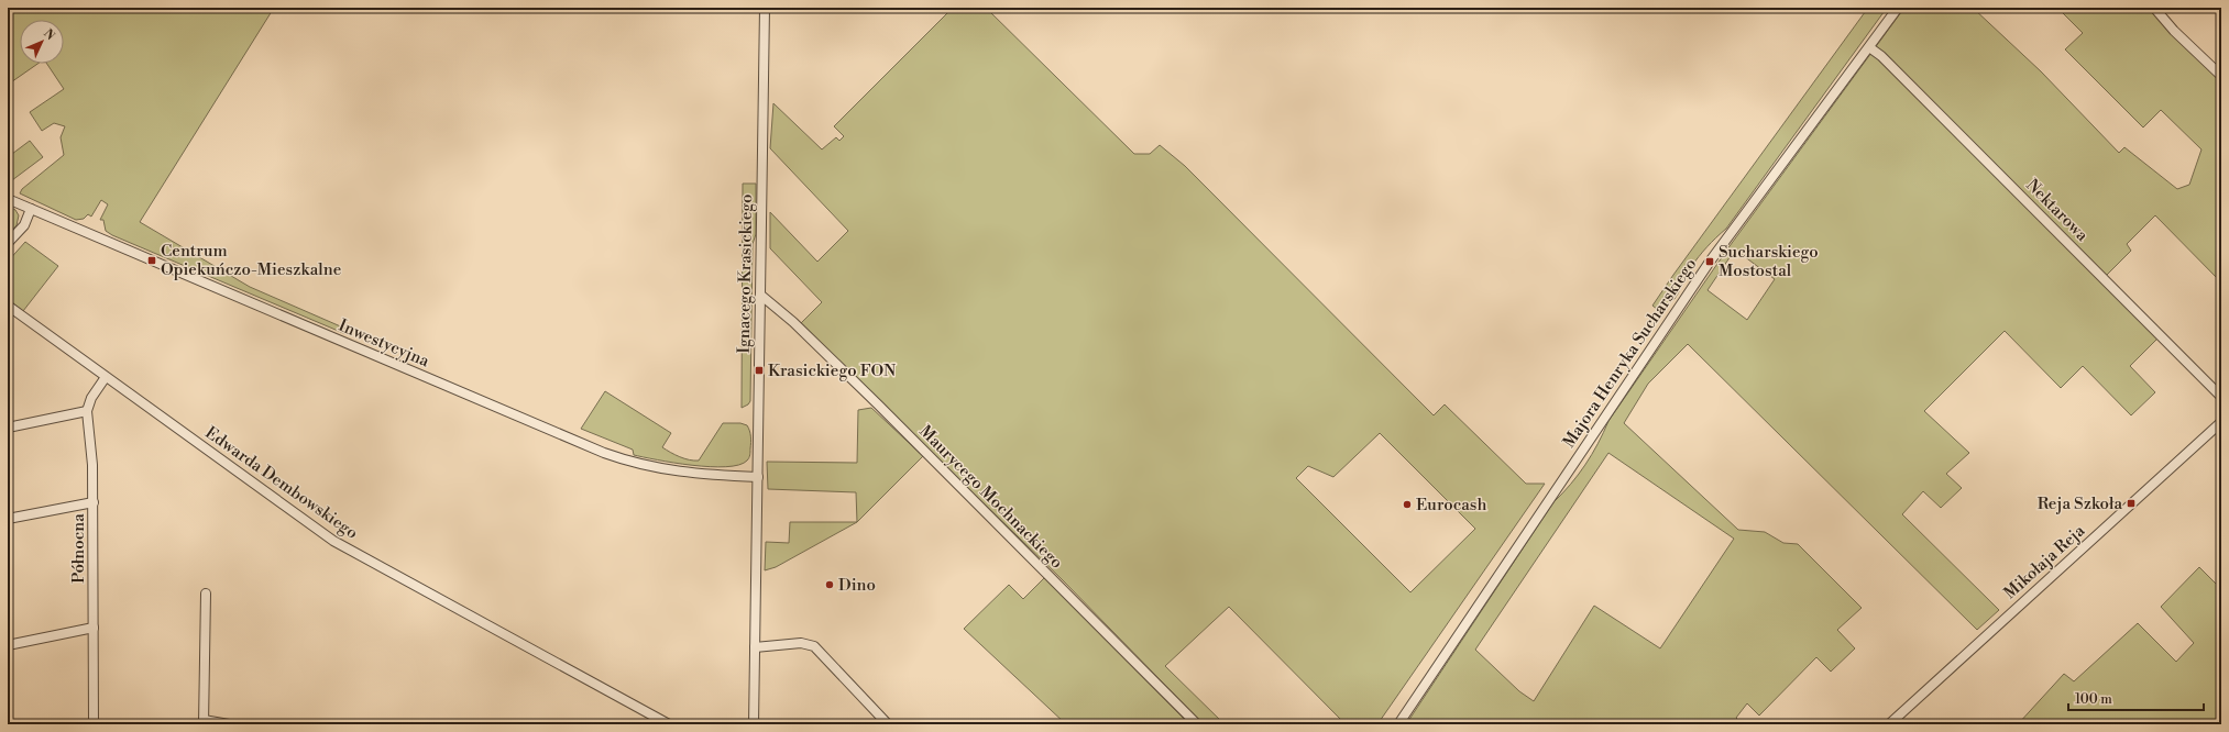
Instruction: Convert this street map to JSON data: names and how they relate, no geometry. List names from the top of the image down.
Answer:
{
  "streets": {
    "street": [
      "Nektarowa",
      "Ignacego Krasickiego",
      "Inwestycyjna",
      "Majora Henryka Sucharskiego",
      "Edwarda Dembowskiego",
      "Maurycego Mochnackiego",
      "Północna",
      "Mikołaja Reja"
    ]
  },
  "crossings": [
    ["Nektarowa", "Majora Henryka Sucharskiego"],
    ["Ignacego Krasickiego", "Inwestycyjna"],
    ["Ignacego Krasickiego", "Maurycego Mochnackiego"],
    ["Edwarda Dembowskiego", "Północna"]
  ],
  "places": {
    "transit": [
      "Centrum Opiekuńczo-Mieszkalne",
      "Sucharskiego Mostostal",
      "Krasickiego FON",
      "Reja Szkoła"
    ],
    "other": ["Eurocash", "Dino"]
  },
  "scale_bar": "100 m",
  "north": "top right"
}
